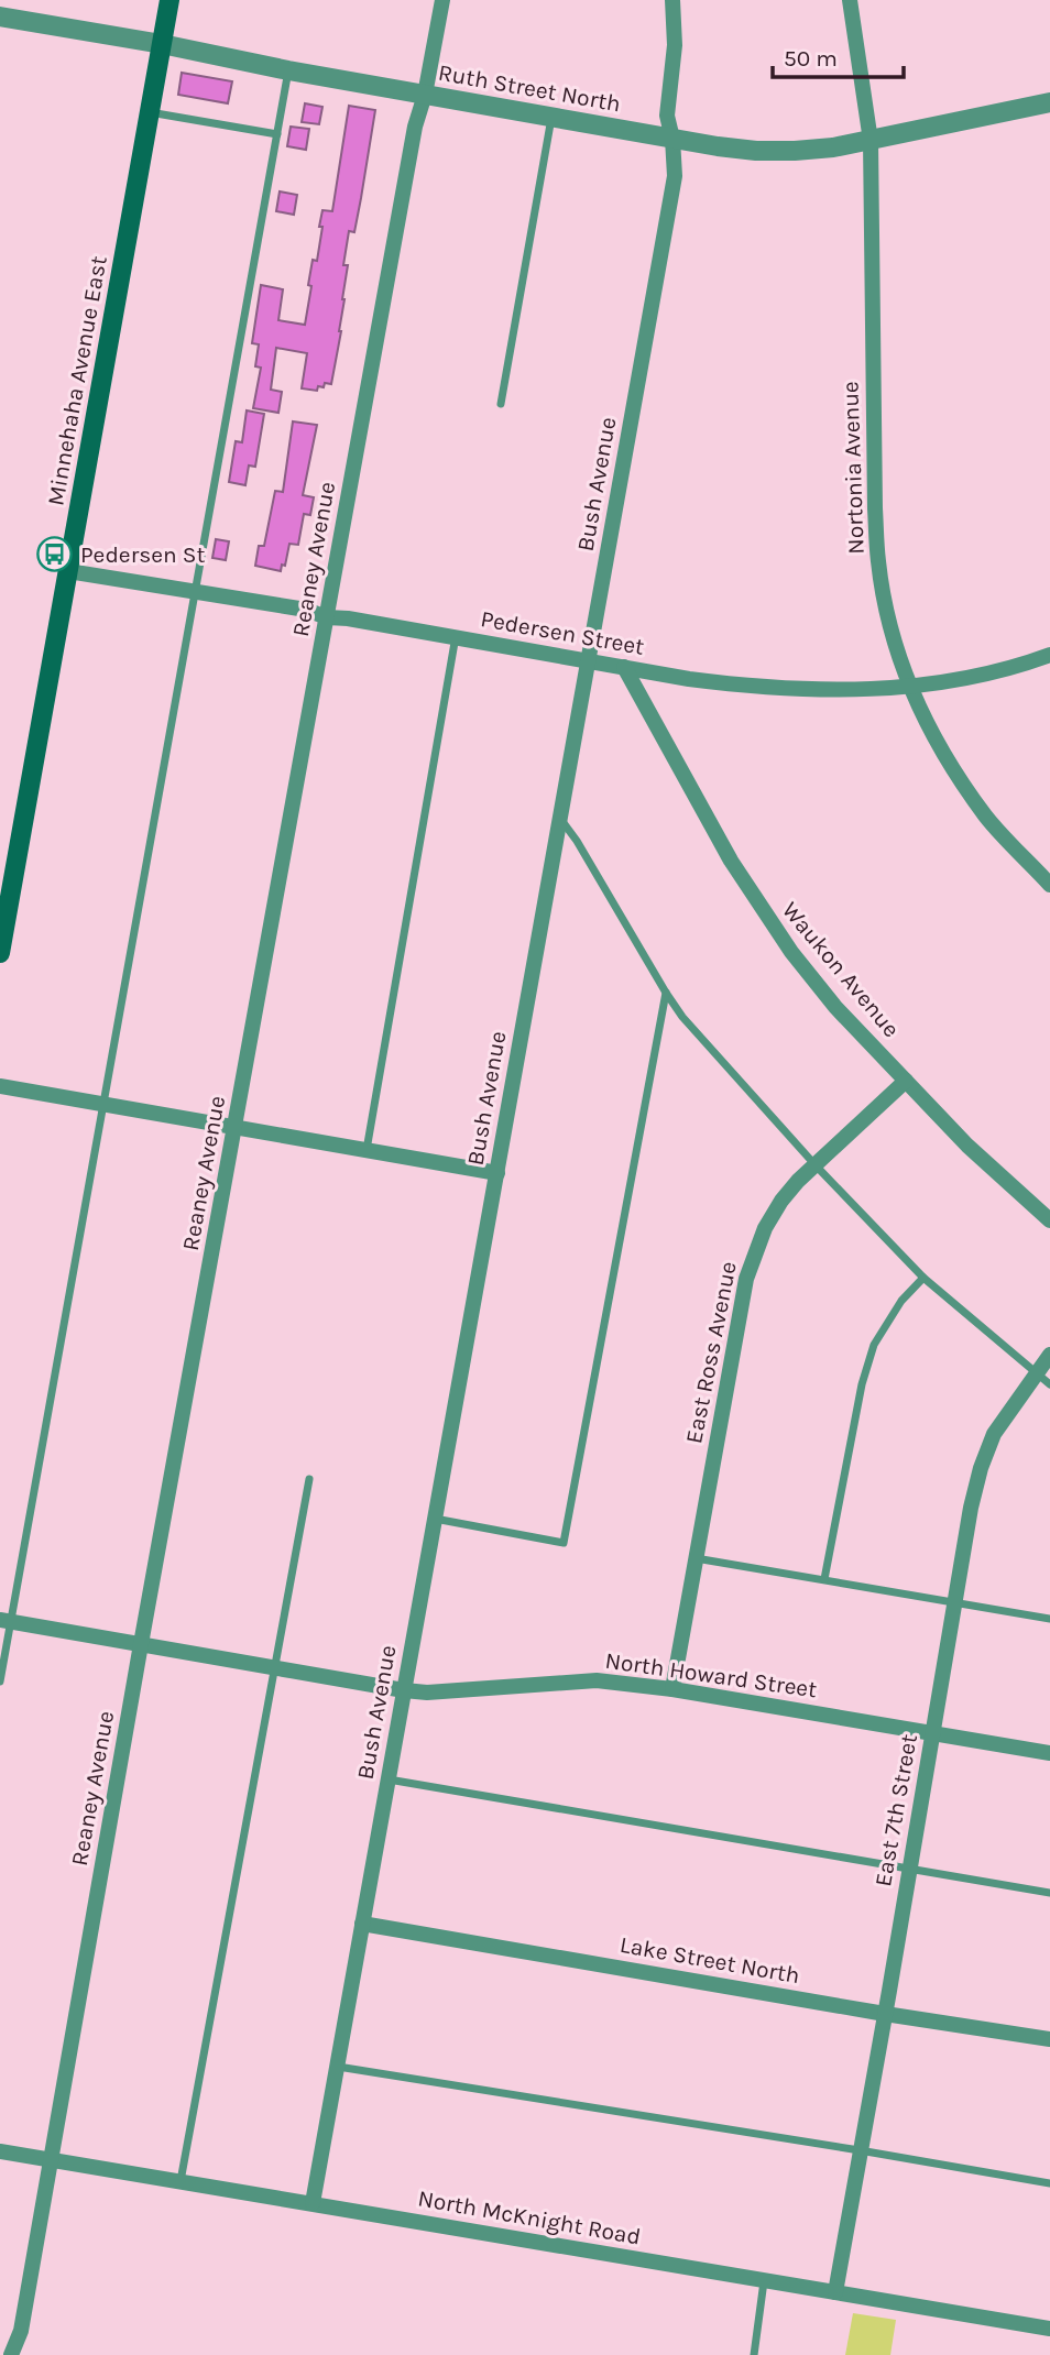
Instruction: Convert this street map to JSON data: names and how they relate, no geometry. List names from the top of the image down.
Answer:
{
  "streets": {
    "main road": ["Minnehaha Avenue East"],
    "street": [
      "Ruth Street North",
      "Nortonia Avenue",
      "Bush Avenue",
      "Reaney Avenue",
      "Pedersen Street",
      "Waukon Avenue",
      "East Ross Avenue",
      "North Howard Street",
      "East 7th Street",
      "Lake Street North",
      "North McKnight Road"
    ]
  },
  "crossings": [
    ["Ruth Street North", "Minnehaha Avenue East"],
    ["Ruth Street North", "Nortonia Avenue"],
    ["Ruth Street North", "Bush Avenue"],
    ["Ruth Street North", "Reaney Avenue"],
    ["Minnehaha Avenue East", "Pedersen Street"],
    ["Nortonia Avenue", "Pedersen Street"],
    ["Bush Avenue", "Pedersen Street"],
    ["Bush Avenue", "North Howard Street"],
    ["Bush Avenue", "Lake Street North"],
    ["Bush Avenue", "North McKnight Road"],
    ["Reaney Avenue", "Pedersen Street"],
    ["Reaney Avenue", "North Howard Street"],
    ["Reaney Avenue", "North McKnight Road"],
    ["Pedersen Street", "Waukon Avenue"],
    ["Waukon Avenue", "East Ross Avenue"],
    ["East Ross Avenue", "North Howard Street"],
    ["North Howard Street", "East 7th Street"],
    ["East 7th Street", "Lake Street North"],
    ["East 7th Street", "North McKnight Road"]
  ],
  "places": {
    "bus stop": ["Pedersen St"]
  },
  "scale_bar": "50 m"
}
